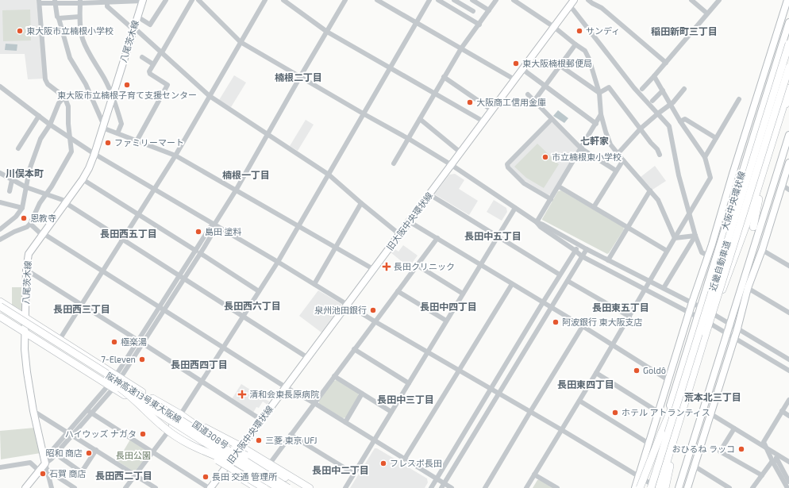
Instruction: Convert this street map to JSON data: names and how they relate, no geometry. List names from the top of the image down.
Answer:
{
  "streets": {
    "highway": ["近畿自動車道", "阪神高速13号東大阪線", "国道308号"],
    "main road": ["八尾茨木線", "大阪中央環状線", "旧大阪中央環状線"]
  },
  "crossings": [
    ["八尾茨木線", "国道308号"],
    ["旧大阪中央環状線", "国道308号"],
    ["阪神高速13号東大阪線", "国道308号"]
  ],
  "districts": [
    "稲田新町三丁目",
    "楠根二丁目",
    "七軒家",
    "川俣本町",
    "楠根一丁目",
    "長田西五丁目",
    "長田中五丁目",
    "長田西六丁目",
    "長田中四丁目",
    "長田東五丁目",
    "長田西三丁目",
    "長田西四丁目",
    "長田東四丁目",
    "荒本北三丁目",
    "長田中三丁目",
    "長田中二丁目",
    "長田西二丁目"
  ],
  "parks": ["長田公園"],
  "places": {
    "other": [
      "東大阪市立楠根小学校",
      "サンディ",
      "東大阪楠根郵便局",
      "東大阪市立楠根子育て支援センター",
      "大阪商工信用金庫",
      "ファミリーマート",
      "市立楠根東小学校",
      "恩教寺",
      "島田 塗料",
      "泉州池田銀行",
      "阿波銀行 東大阪支店",
      "極楽湯",
      "7-Eleven",
      "Goldô",
      "ホテル アトランティス",
      "ハイウッズ ナガタ",
      "三菱 東京 UFJ",
      "おひるね ラッコ",
      "昭和 商店",
      "フレスポ長田",
      "石賀 商店",
      "長田 交通 管理所"
    ],
    "health": ["長田クリニック", "清和会東長原病院"]
  }
}
